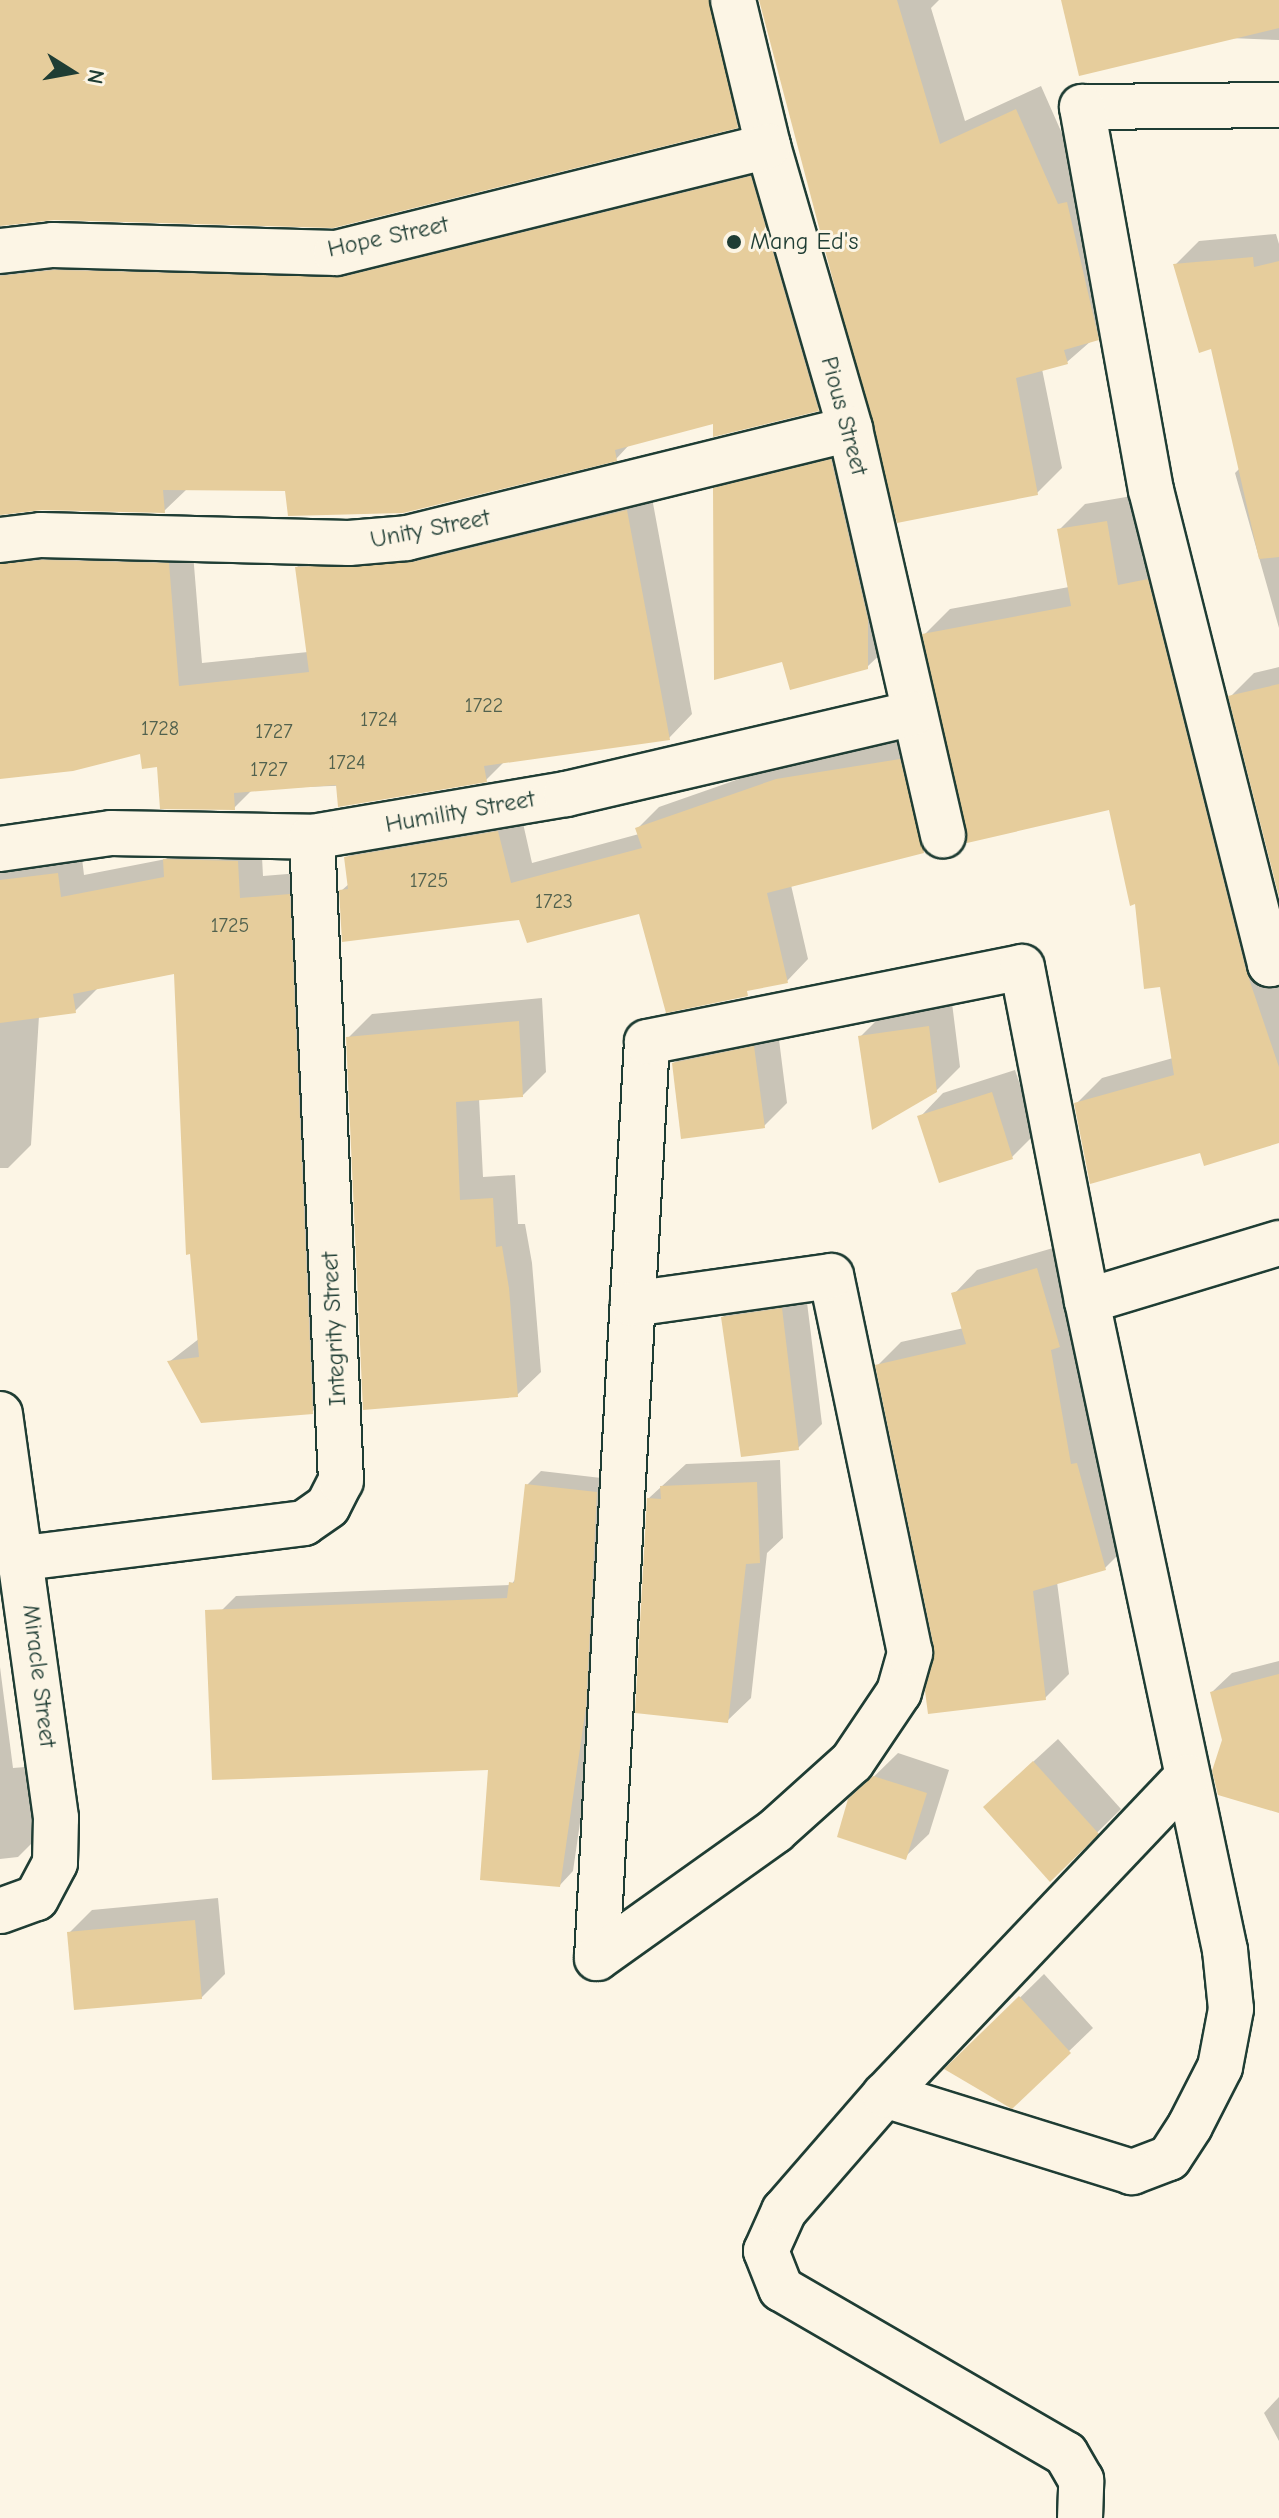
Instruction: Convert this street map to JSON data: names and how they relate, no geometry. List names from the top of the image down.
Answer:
{
  "streets": {
    "street": [
      "Hope Street",
      "Pious Street",
      "Unity Street",
      "Humility Street",
      "Integrity Street",
      "Miracle Street"
    ]
  },
  "crossings": [
    ["Hope Street", "Pious Street"],
    ["Pious Street", "Unity Street"],
    ["Pious Street", "Humility Street"],
    ["Humility Street", "Integrity Street"],
    ["Integrity Street", "Miracle Street"]
  ],
  "places": ["Mang Ed's"],
  "house_numbers": [
    "1722",
    "1724",
    "1728",
    "1727",
    "1724",
    "1727",
    "1725",
    "1723",
    "1725"
  ],
  "north": "right"
}
